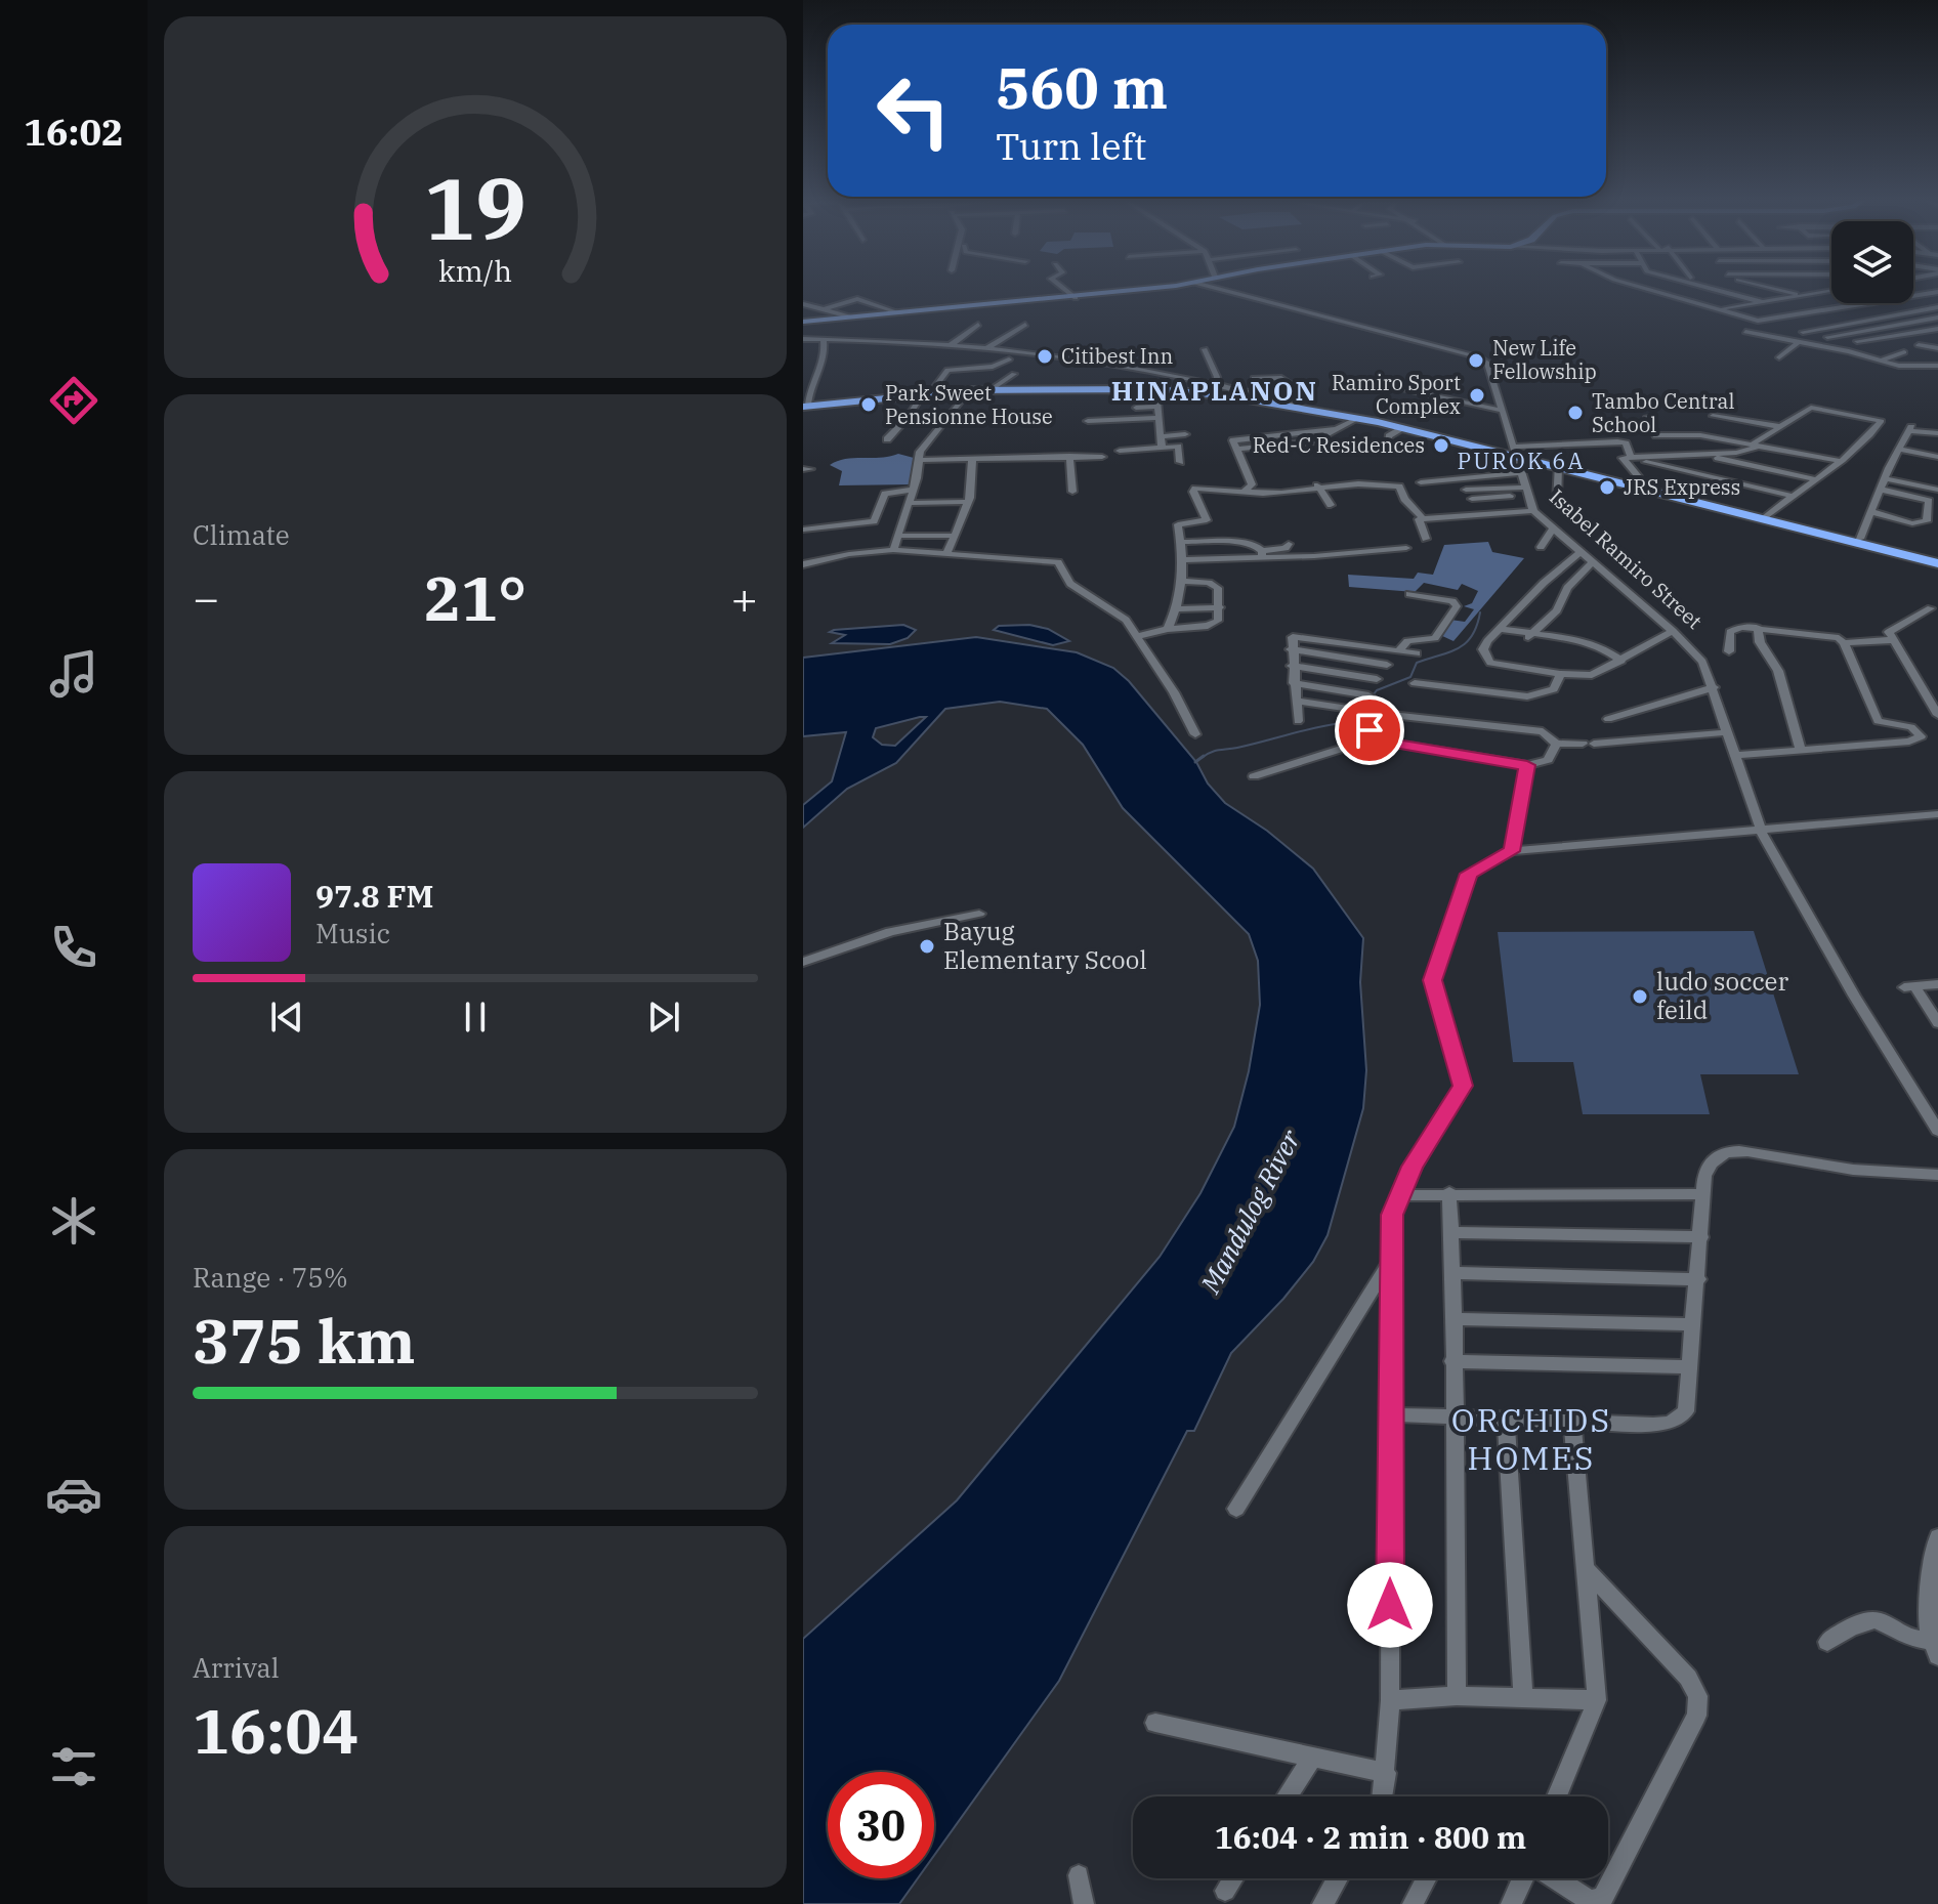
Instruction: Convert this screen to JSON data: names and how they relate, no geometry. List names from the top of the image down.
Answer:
{
  "streets": {
    "street": ["Isabel Ramiro Street"]
  },
  "districts": ["HINAPLANON", "PUROK 6A", "ORCHIDS HOMES"],
  "water": ["Mandulog River"],
  "places": [
    "Citibest Inn",
    "New Life Fellowship",
    "Ramiro Sport Complex",
    "Park Sweet Pensionne House",
    "Tambo Central School",
    "Red-C Residences",
    "JRS Express",
    "Bayug Elementary Scool",
    "ludo soccer feild"
  ],
  "page": {
    "tabs": "16:02",
    "turn": ["560 m", "Turn left"],
    "tile": [
      "Climate",
      ["Range · 75%", "375 km"],
      ["Arrival", "16:04"]
    ],
    "heat": ["−", "21°", "+"],
    "song": ["97.8 FM", "Music"],
    "limit": "30",
    "trip": "16:04 · 2 min · 800 m",
    "gauge": ["19", "km/h"]
  }
}
